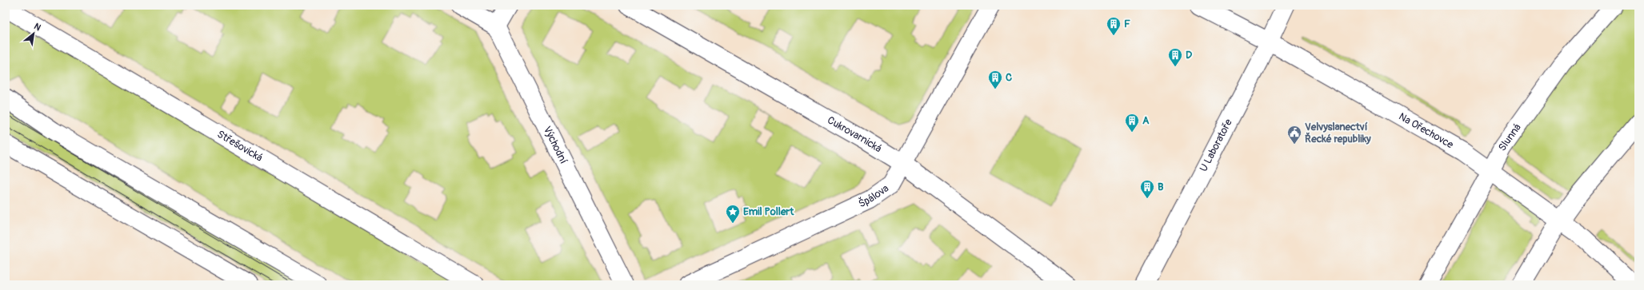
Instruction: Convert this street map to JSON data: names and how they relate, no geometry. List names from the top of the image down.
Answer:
{
  "streets": {
    "street": [
      "Na Ořechovce",
      "Cukrovarnická",
      "Slunná",
      "Východní",
      "U Laboratoře",
      "Střešovická",
      "Špálova"
    ]
  },
  "crossings": [
    ["Na Ořechovce", "Slunná"],
    ["Na Ořechovce", "U Laboratoře"],
    ["Cukrovarnická", "Špálova"]
  ],
  "places": {
    "building": [
      "F",
      "D",
      "C",
      "A",
      "B"
    ],
    "public building": ["Velvyslanectví Řecké republiky"],
    "place": ["Emil Pollert"]
  },
  "north": "top right"
}
